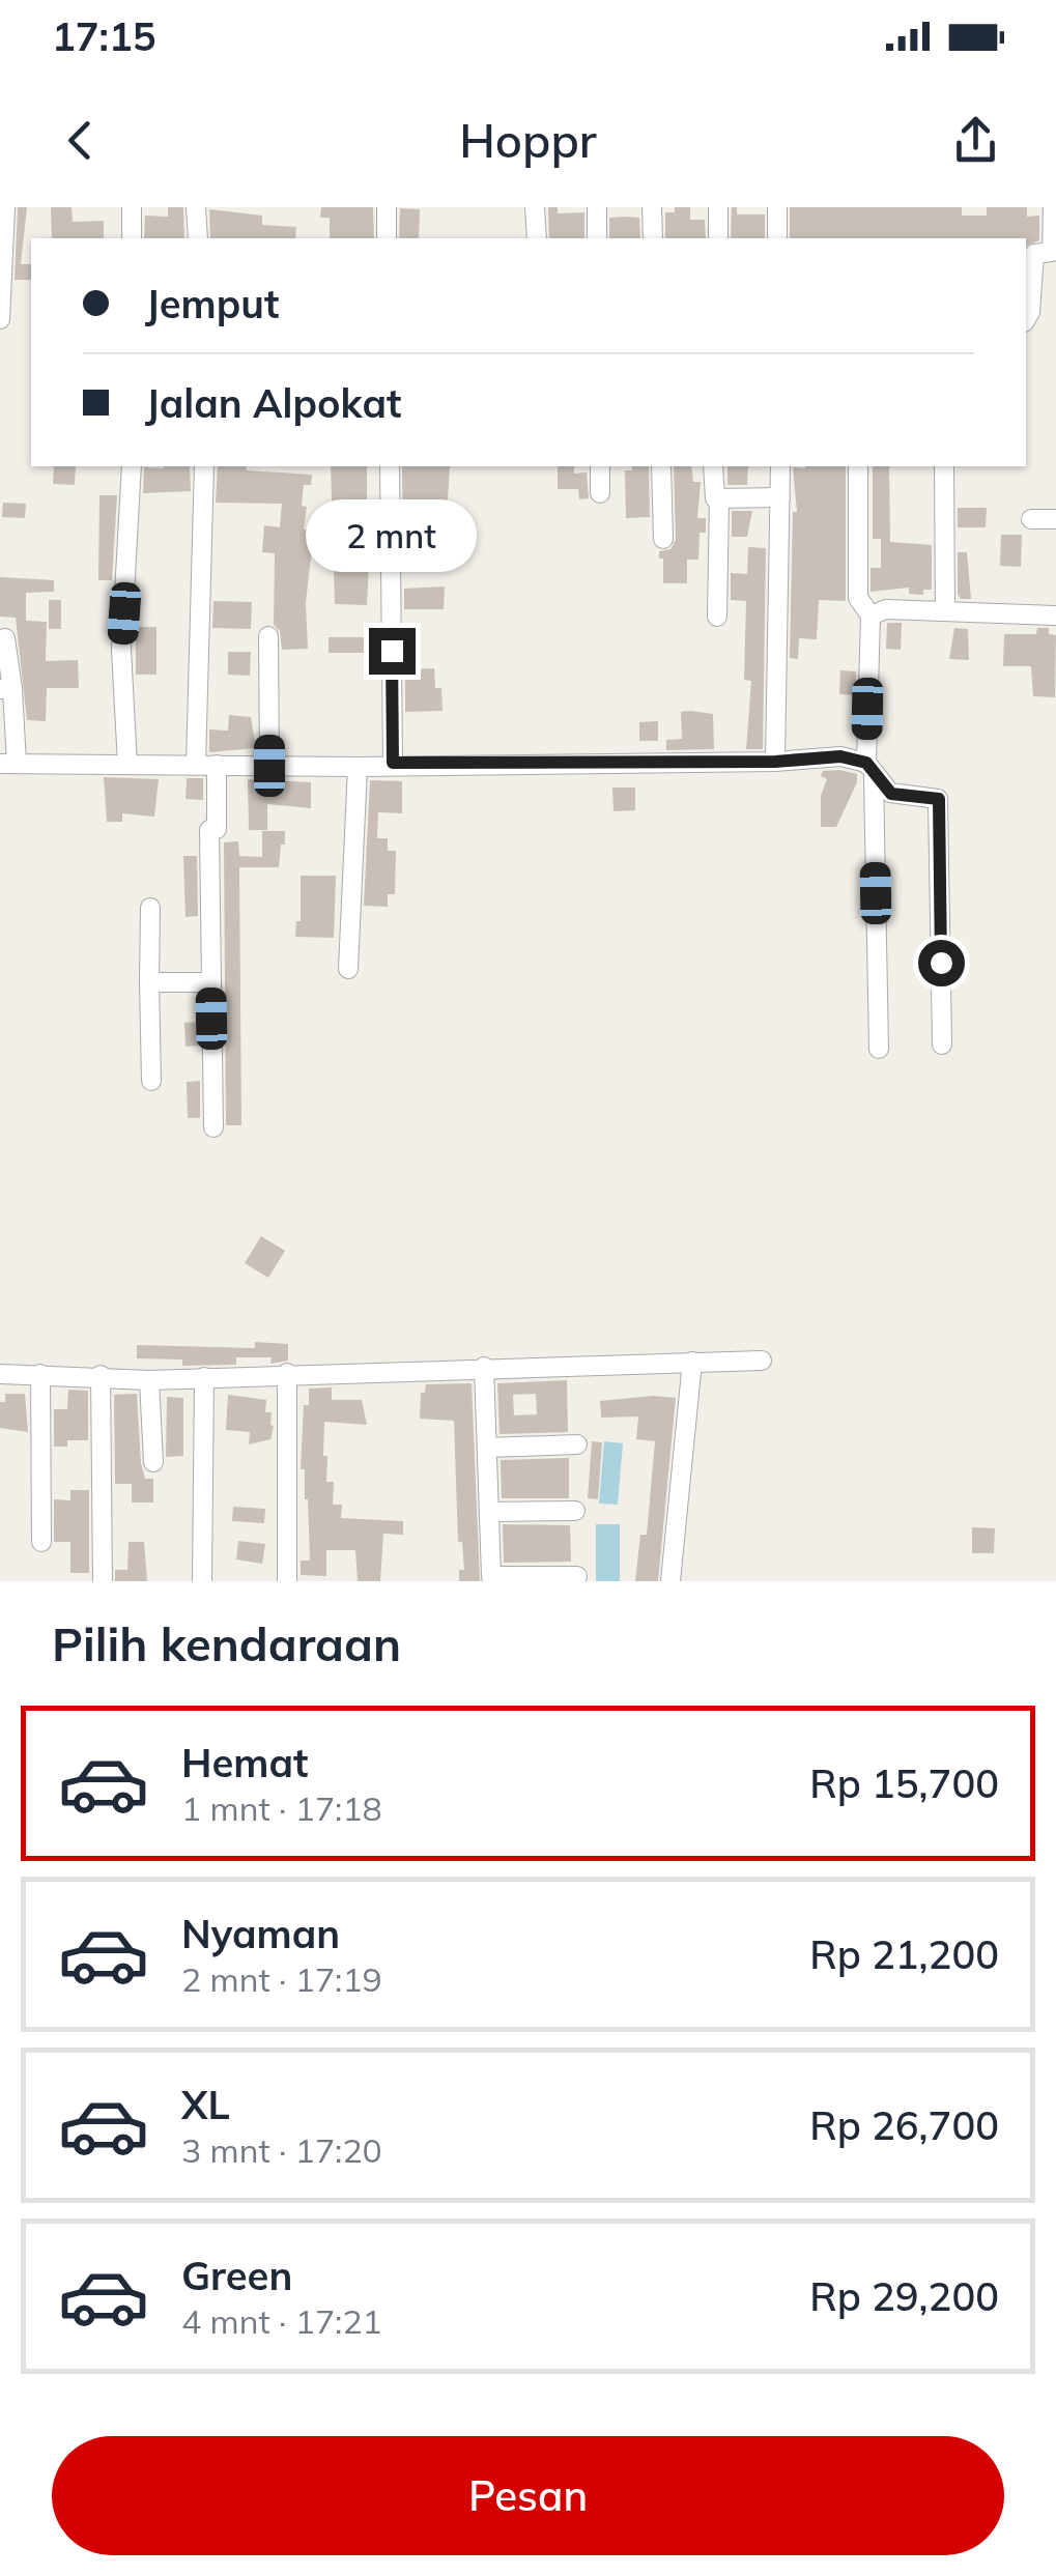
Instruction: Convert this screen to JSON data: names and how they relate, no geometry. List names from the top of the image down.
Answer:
{
  "page": {
    "status": "17:15",
    "header": "Hoppr",
    "banner": ["Jemput", "Jalan Alpokat"],
    "bubble": "2 mnt",
    "heading": "Pilih kendaraan",
    "list": [
      {
        "name": "Hemat",
        "note": "1 mnt · 17:18",
        "value": "Rp 15,700"
      },
      {
        "name": "Nyaman",
        "note": "2 mnt · 17:19",
        "value": "Rp 21,200"
      },
      {
        "name": "XL",
        "note": "3 mnt · 17:20",
        "value": "Rp 26,700"
      },
      {
        "name": "Green",
        "note": "4 mnt · 17:21",
        "value": "Rp 29,200"
      }
    ],
    "buttons": "Pesan"
  }
}
